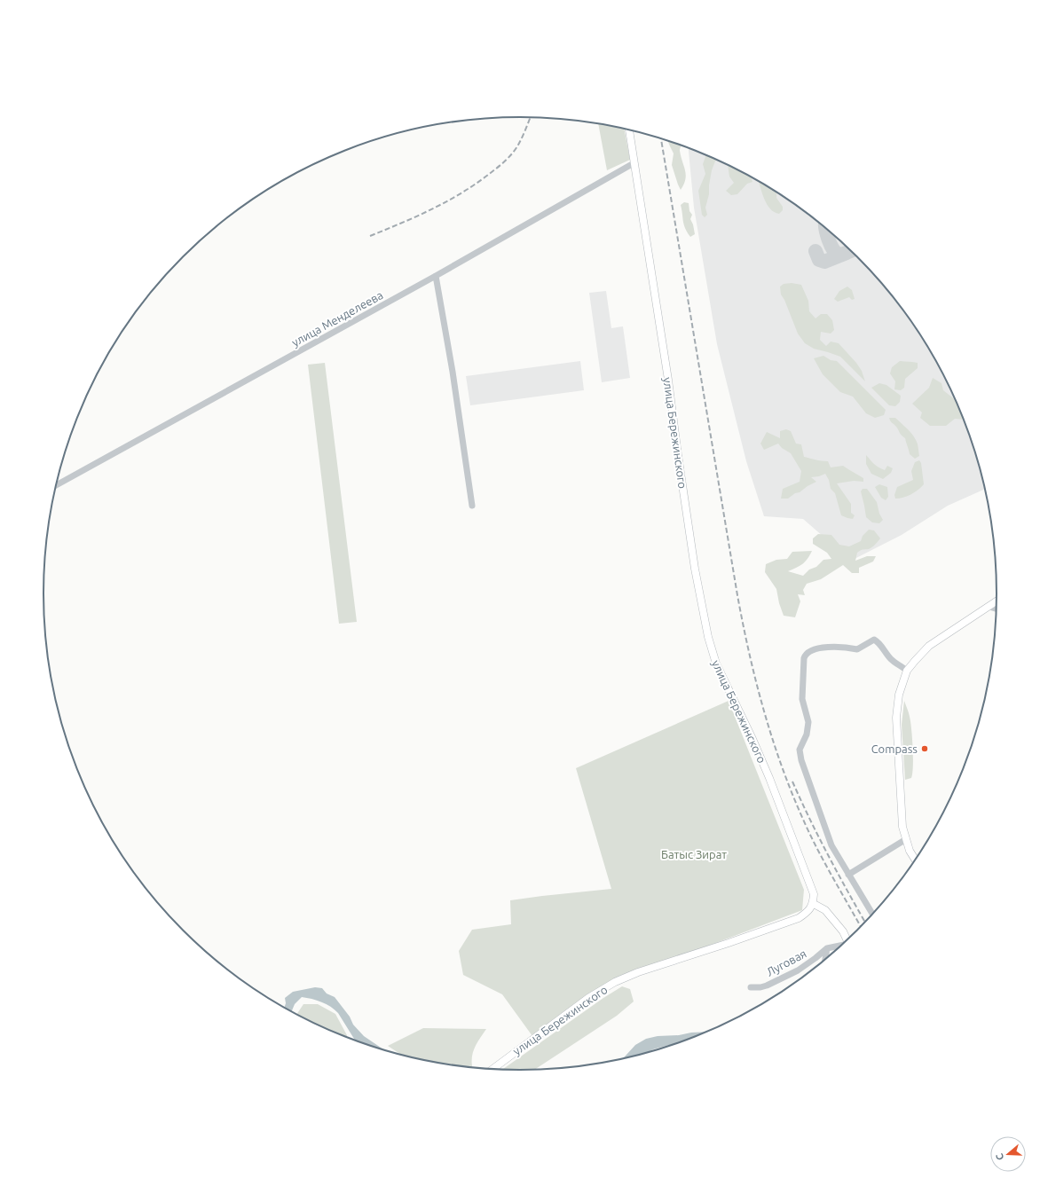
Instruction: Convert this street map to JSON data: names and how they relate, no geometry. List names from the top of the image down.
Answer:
{
  "streets": {
    "main road": ["улица Бережинского"],
    "street": ["улица Менделеева", "Луговая"]
  },
  "crossings": [
    ["улица Менделеева", "улица Бережинского"]
  ],
  "parks": ["Батыс Зират"],
  "places": ["Compass"],
  "north": "left"
}
